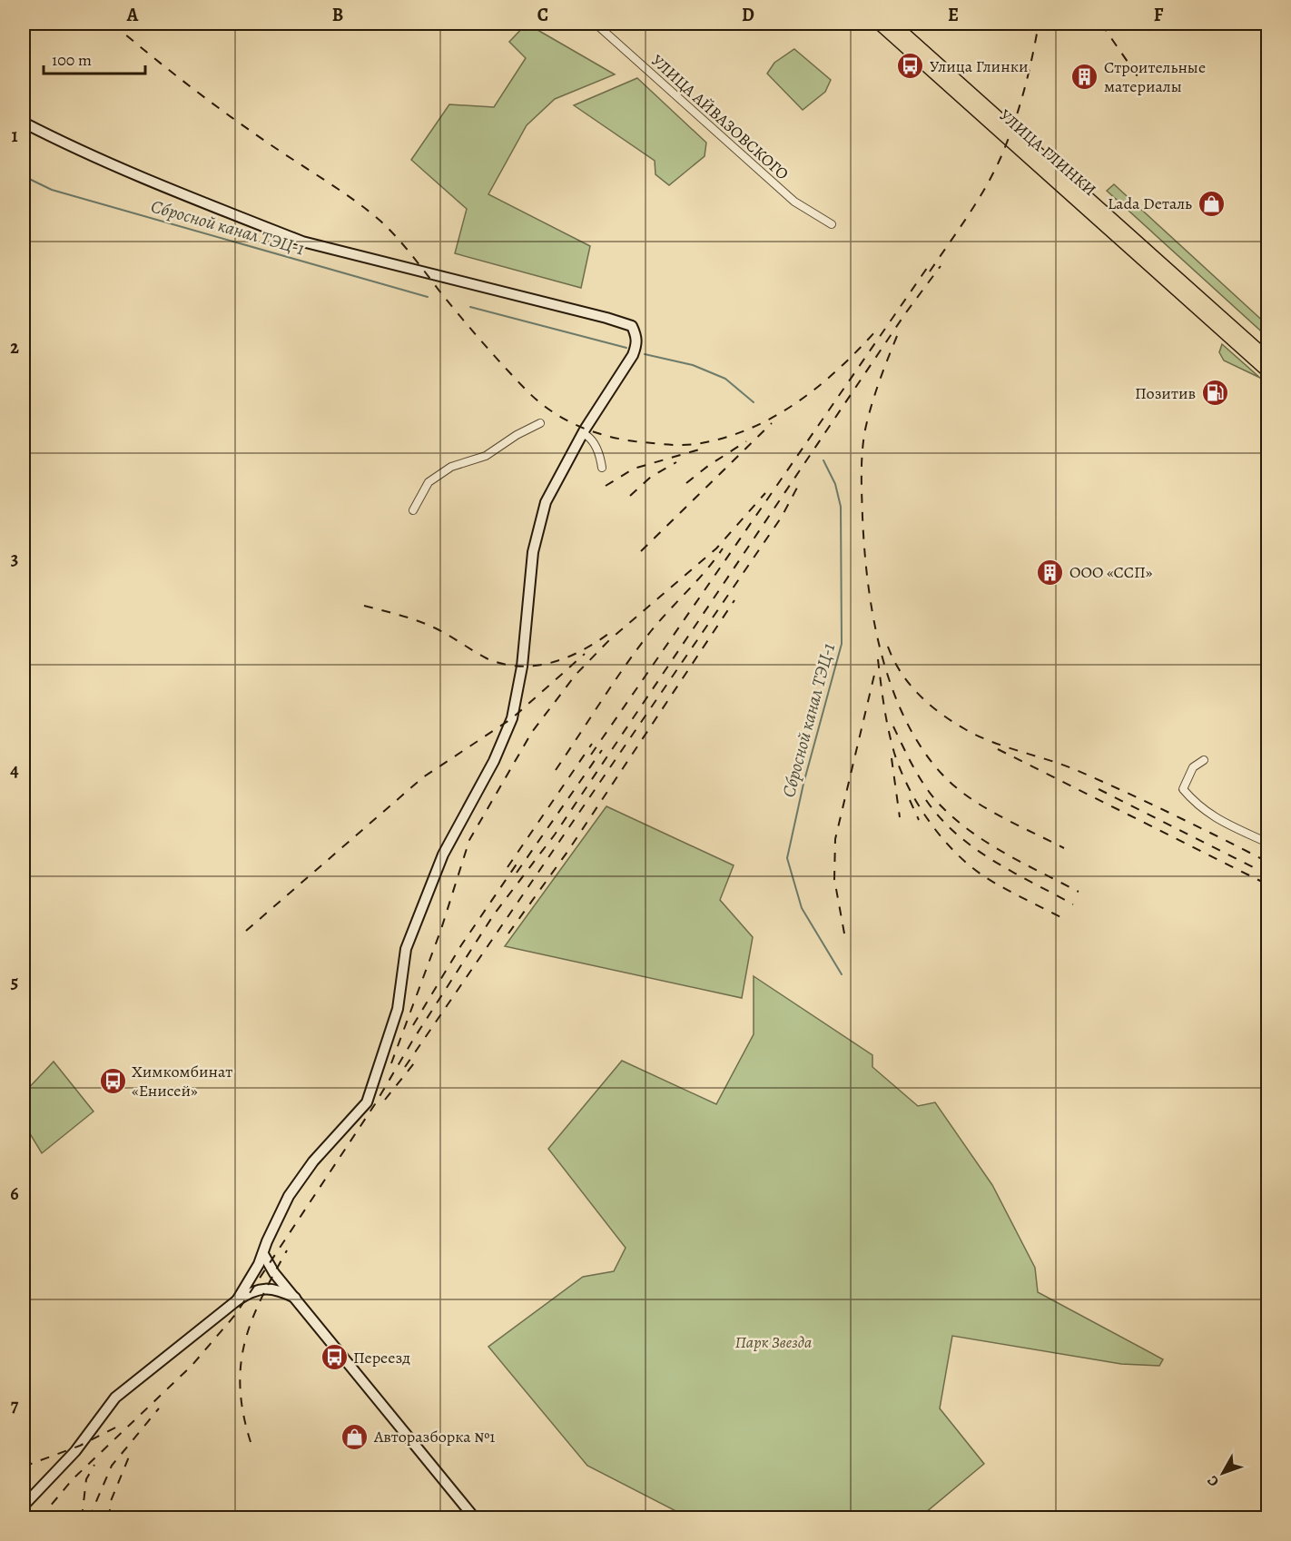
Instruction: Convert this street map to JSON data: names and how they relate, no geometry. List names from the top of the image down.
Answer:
{
  "streets": {
    "highway": ["УЛИЦА ГЛИНКИ"],
    "street": ["УЛИЦА АЙВАЗОВСКОГО"]
  },
  "water": ["Сбросной канал ТЭЦ-1"],
  "parks": ["Парк Звезда"],
  "places": {
    "bus stop": ["Улица Глинки", "Химкомбинат «Енисей»", "Переезд"],
    "building": ["Строительные материалы", "ООО «ССП»"],
    "shop": ["Lada Dеталь", "Авторазборка №1"],
    "fuel station": ["Позитив"]
  },
  "scale_bar": "100 m",
  "north": "bottom left",
  "grid": {
    "columns": [
      "A",
      "B",
      "C",
      "D",
      "E",
      "F"
    ],
    "rows": [
      "1",
      "2",
      "3",
      "4",
      "5",
      "6",
      "7"
    ]
  }
}
